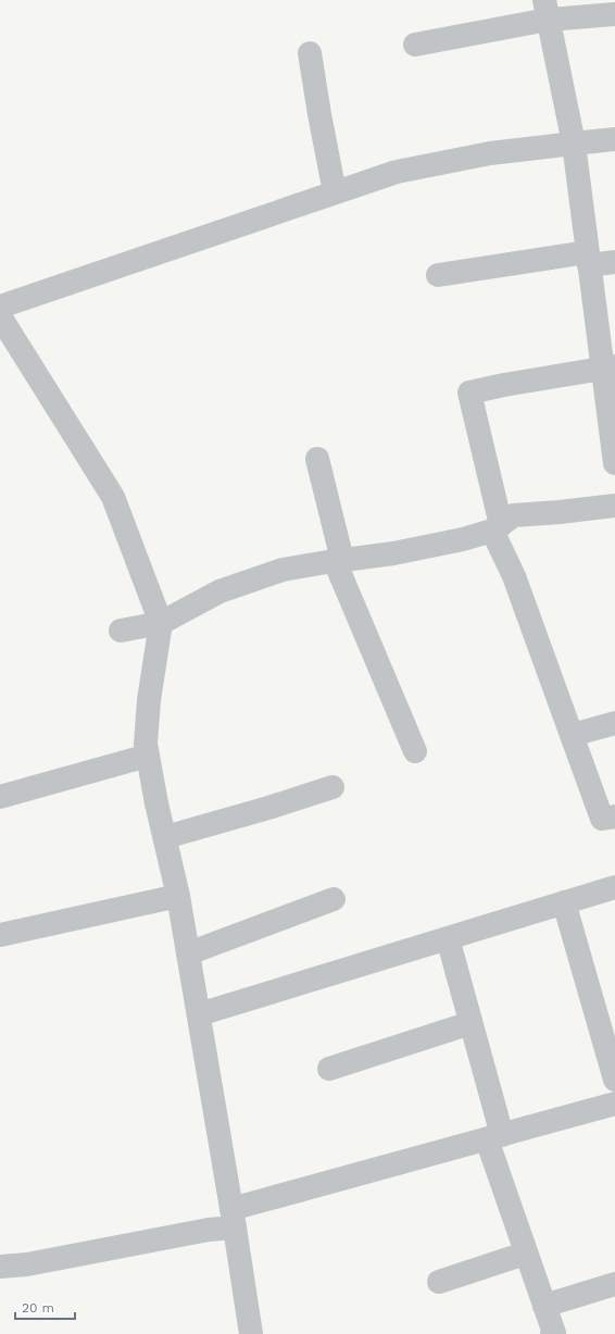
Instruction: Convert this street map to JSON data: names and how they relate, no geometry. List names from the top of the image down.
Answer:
{
  "scale_bar": "20 m"
}
